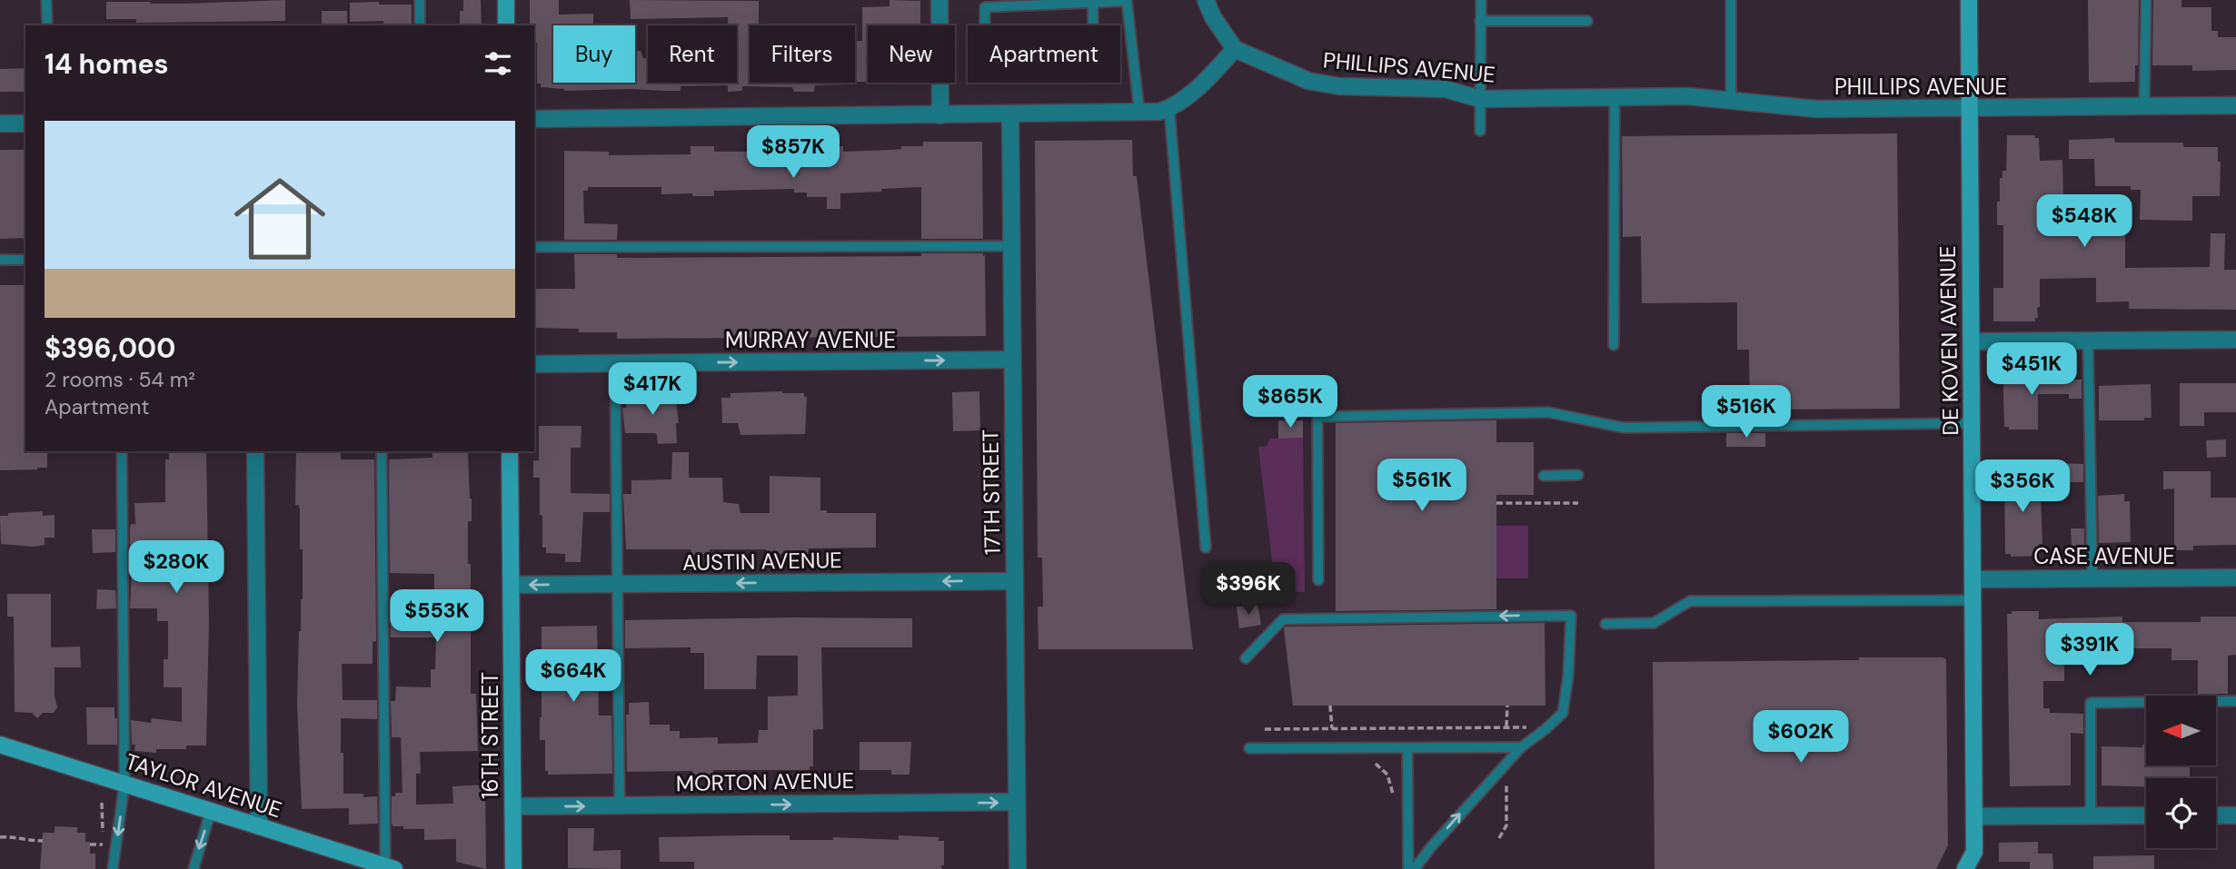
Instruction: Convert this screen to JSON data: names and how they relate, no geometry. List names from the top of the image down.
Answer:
{
  "streets": {
    "street": [
      "PHILLIPS AVENUE",
      "MURRAY AVENUE",
      "DE KOVEN AVENUE",
      "17TH STREET",
      "CASE AVENUE",
      "AUSTIN AVENUE",
      "16TH STREET",
      "MORTON AVENUE",
      "TAYLOR AVENUE"
    ]
  },
  "crossings": [
    ["PHILLIPS AVENUE", "DE KOVEN AVENUE"],
    ["MURRAY AVENUE", "17TH STREET"],
    ["DE KOVEN AVENUE", "CASE AVENUE"],
    ["17TH STREET", "AUSTIN AVENUE"],
    ["17TH STREET", "MORTON AVENUE"],
    ["AUSTIN AVENUE", "16TH STREET"],
    ["16TH STREET", "MORTON AVENUE"]
  ],
  "one_way": ["MURRAY AVENUE", "AUSTIN AVENUE", "MORTON AVENUE"],
  "north": "left",
  "page": {
    "chip": [
      "Buy",
      "Rent",
      "Filters",
      "New",
      "Apartment"
    ],
    "heading": "14 homes",
    "list": [
      {
        "name": "$396,000",
        "note": "2 rooms · 54 m² · Apartment"
      }
    ],
    "price": [
      "$857K",
      "$548K",
      "$451K",
      "$417K",
      "$865K",
      "$516K",
      "$561K",
      "$356K",
      "$280K",
      "$396K",
      "$553K",
      "$391K",
      "$664K",
      "$602K"
    ]
  }
}
